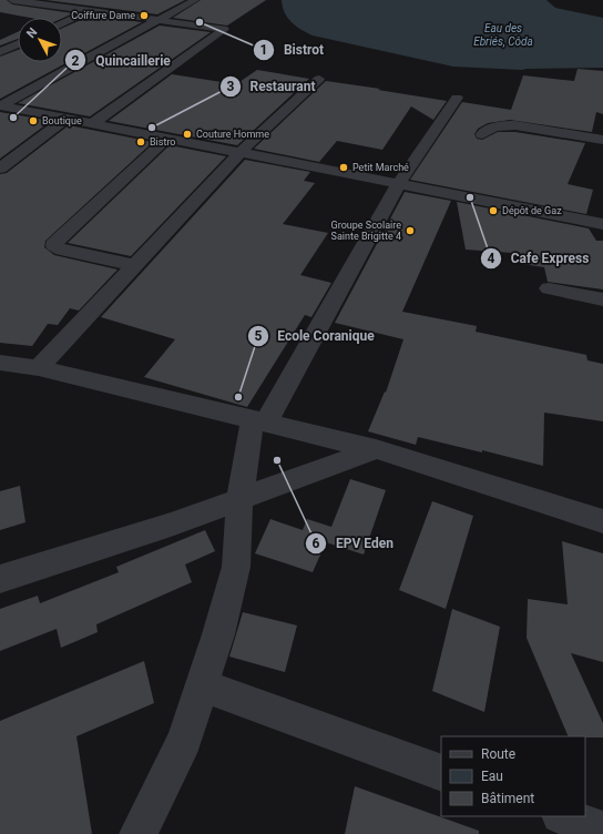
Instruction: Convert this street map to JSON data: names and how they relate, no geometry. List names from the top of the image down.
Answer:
{
  "water": ["Eau des Ebriés, Côda"],
  "places": [
    "Coiffure Dame",
    "Bistrot",
    "Quincaillerie",
    "Boutique",
    "Restaurant",
    "Couture Homme",
    "Bistro",
    "Petit Marché",
    "Cafe Express",
    "Dépôt de Gaz",
    "Groupe Scolaire Sainte Brigitte 4",
    "Ecole Coranique",
    "EPV Eden"
  ],
  "legend": ["Route", "Eau", "Bâtiment"],
  "north": "top left"
}
